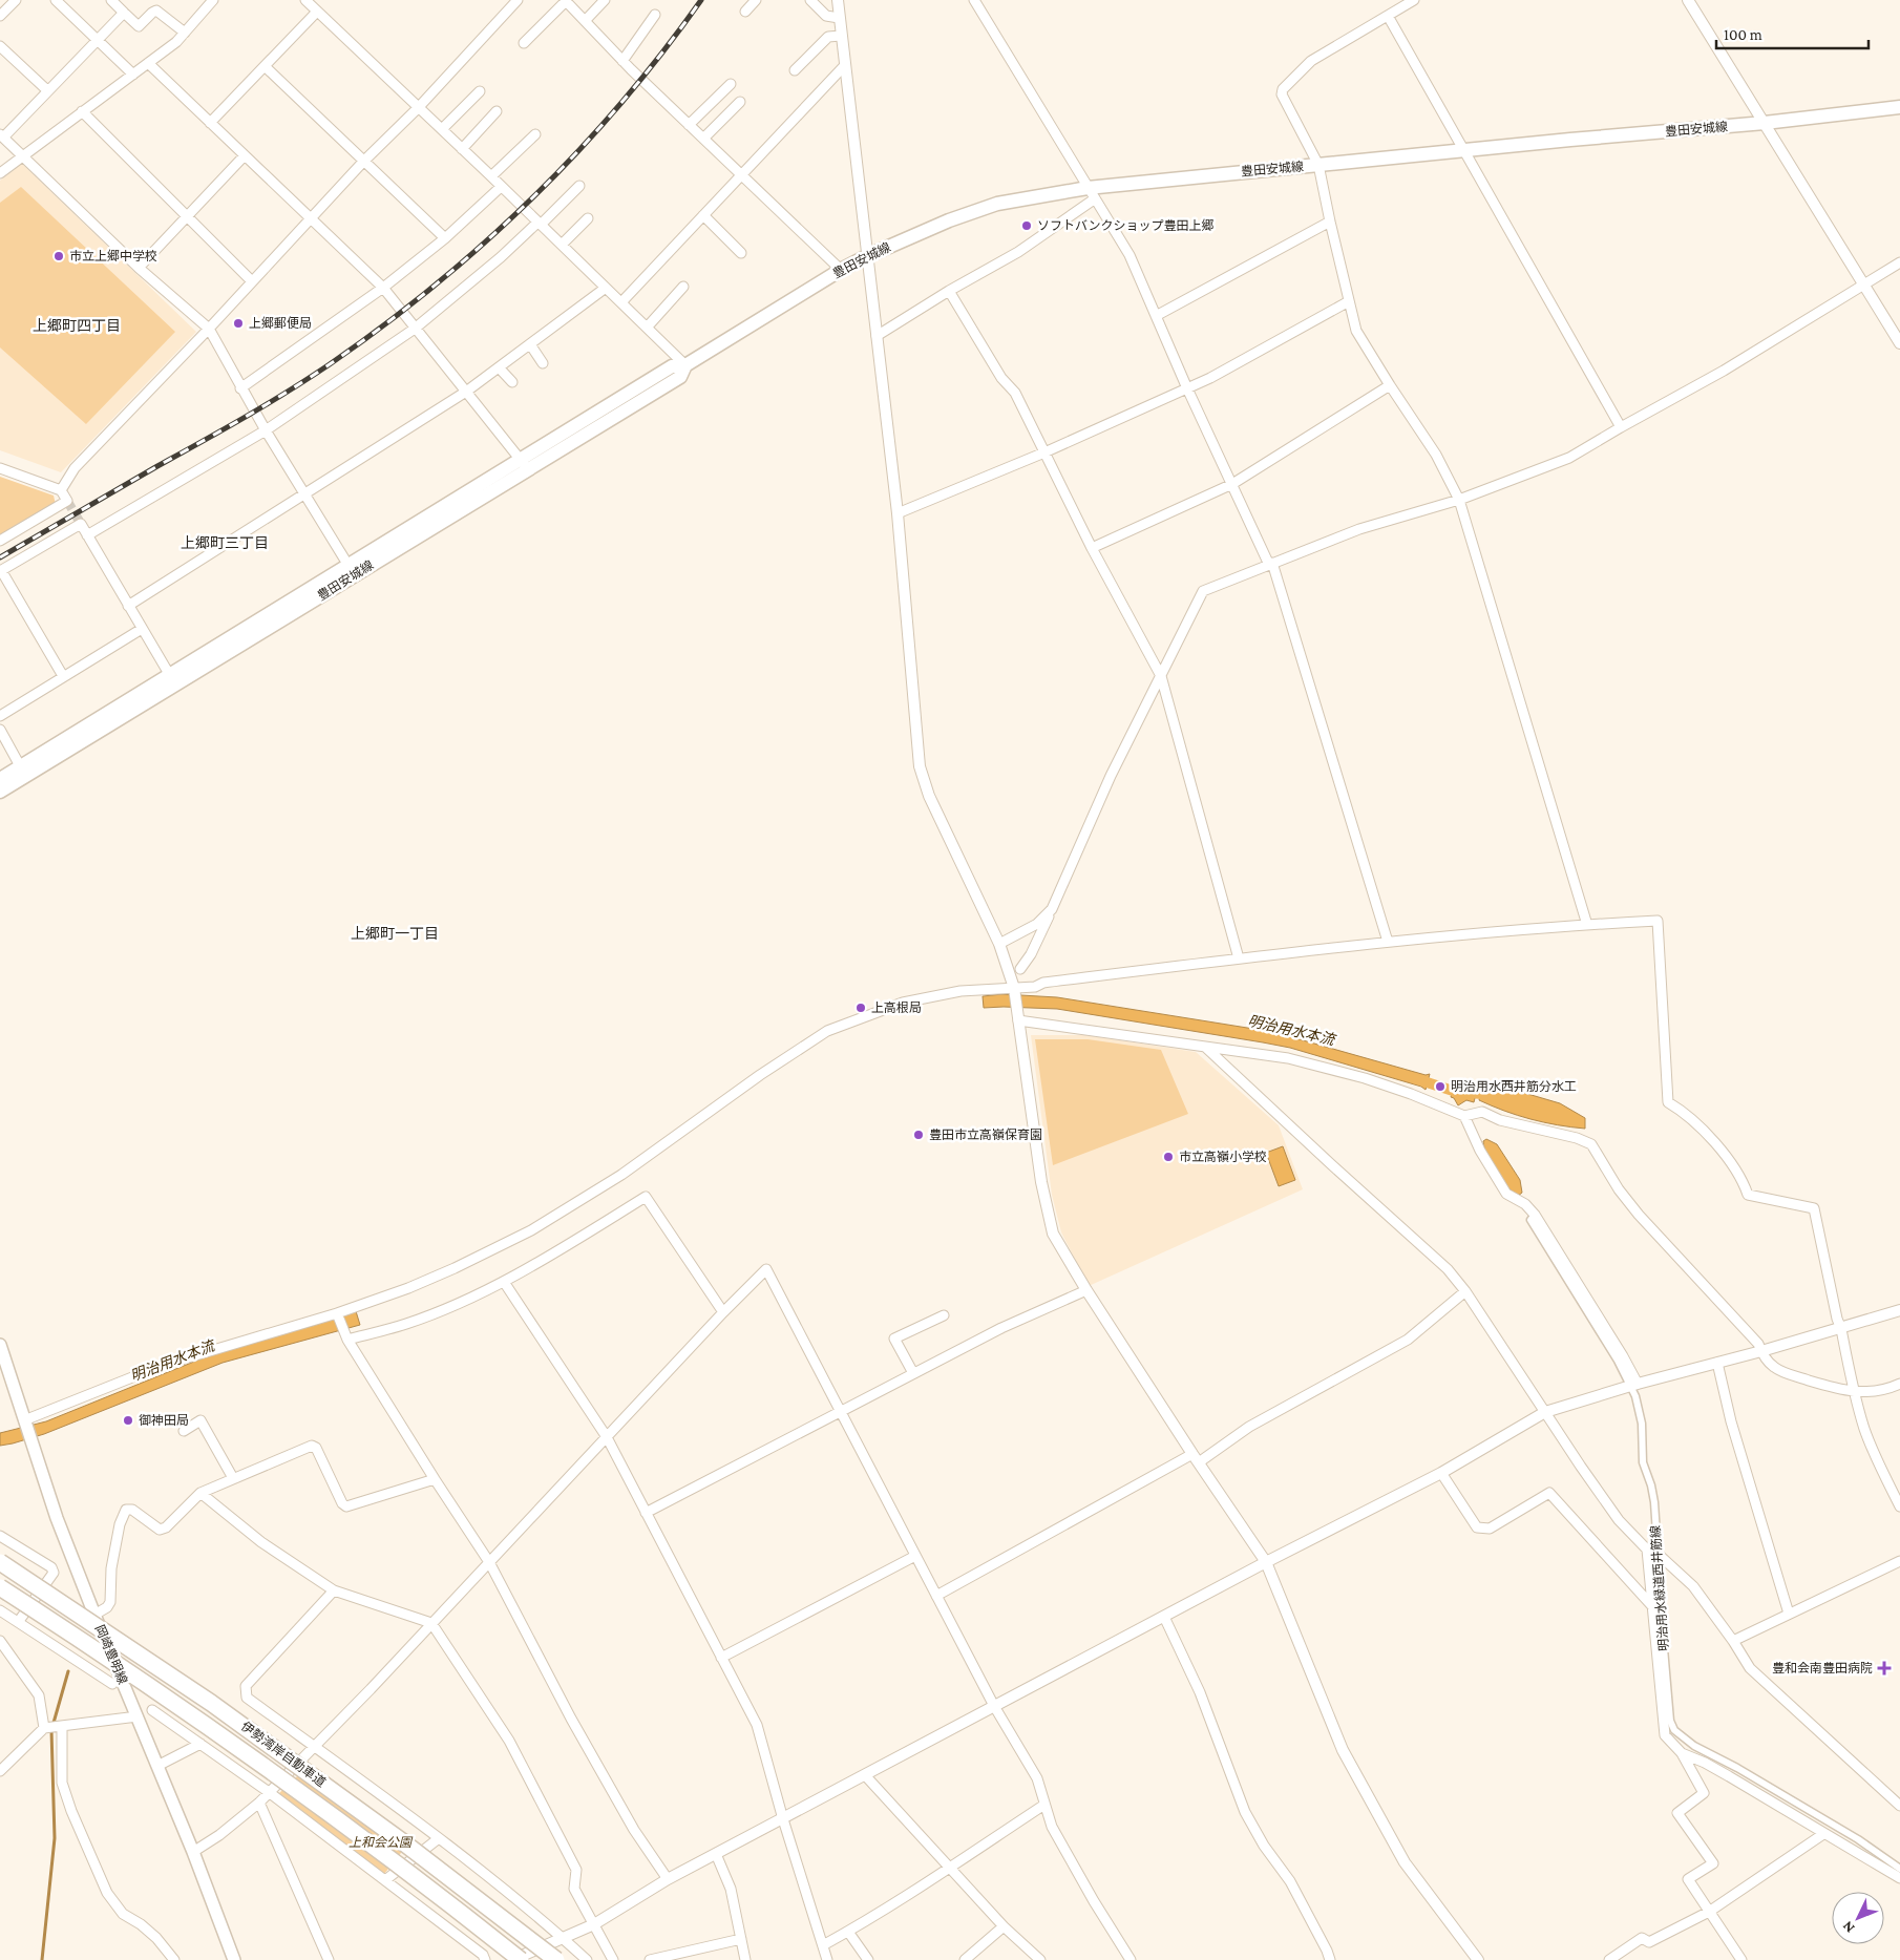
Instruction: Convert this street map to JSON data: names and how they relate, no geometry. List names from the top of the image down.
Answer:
{
  "streets": {
    "highway": ["伊勢湾岸自動車道"],
    "main road": ["豊田安城線", "岡崎豊明線"],
    "street": ["明治用水緑道西井筋線"]
  },
  "districts": ["上郷町四丁目", "上郷町三丁目", "上郷町一丁目"],
  "water": ["明治用水本流"],
  "parks": ["上和会公園"],
  "places": {
    "other": [
      "ソフトバンクショップ豊田上郷",
      "市立上郷中学校",
      "上郷郵便局",
      "上高根局",
      "明治用水西井筋分水工",
      "豊田市立高嶺保育園",
      "市立高嶺小学校",
      "御神田局"
    ],
    "health": ["豊和会南豊田病院"]
  },
  "scale_bar": "100 m",
  "north": "bottom left"
}
